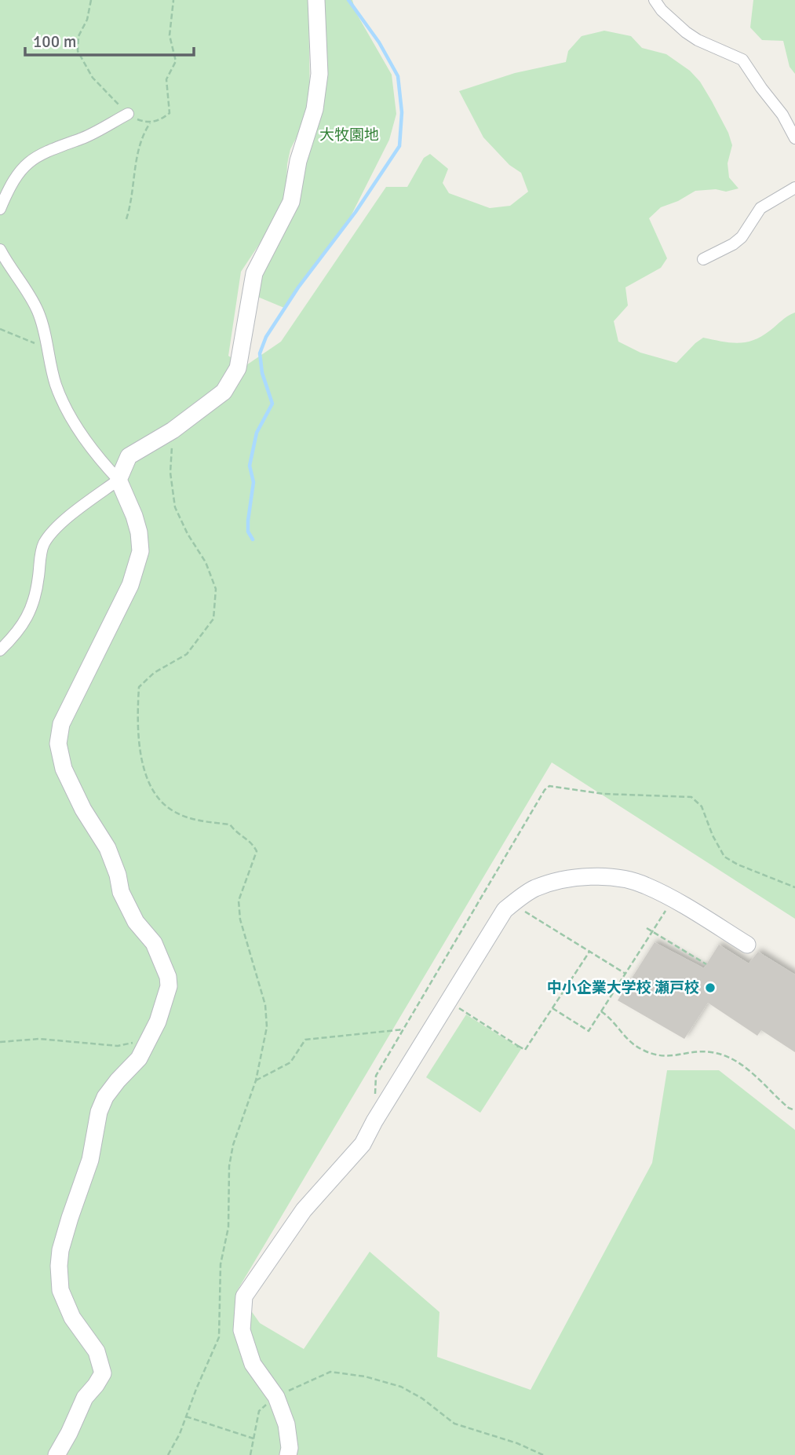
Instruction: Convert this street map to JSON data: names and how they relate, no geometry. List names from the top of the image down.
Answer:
{
  "parks": ["大牧園地"],
  "places": ["中小企業大学校 瀬戸校"],
  "scale_bar": "100 m"
}
